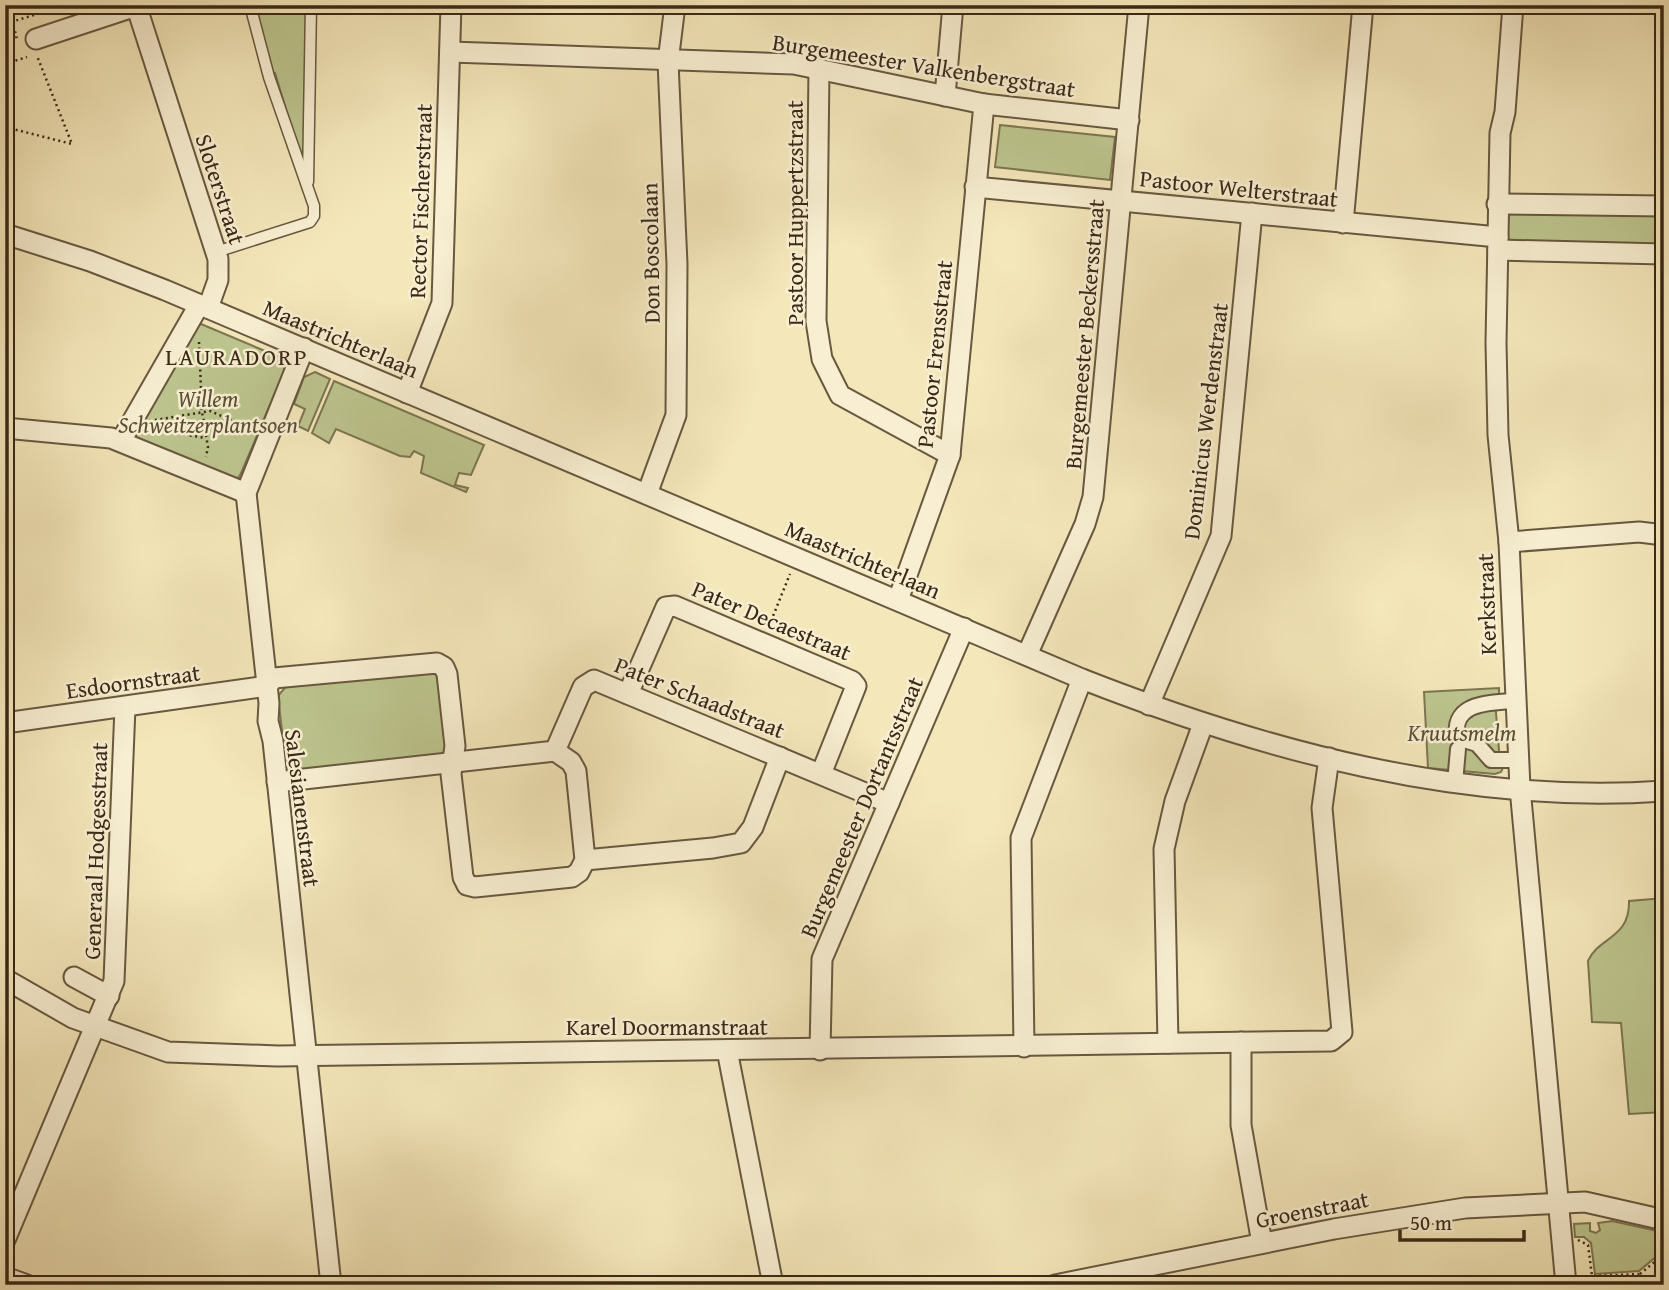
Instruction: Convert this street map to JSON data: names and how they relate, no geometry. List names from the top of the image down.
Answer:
{
  "streets": {
    "street": [
      "Burgemeester Valkenbergstraat",
      "Pastoor Welterstraat",
      "Sloterstraat",
      "Rector Fischerstraat",
      "Pastoor Huppertzstraat",
      "Don Boscolaan",
      "Burgemeester Beckersstraat",
      "Maastrichterlaan",
      "Pastoor Erensstraat",
      "Dominicus Werdenstraat",
      "Kerkstraat",
      "Pater Decaestraat",
      "Esdoornstraat",
      "Pater Schaadstraat",
      "Burgemeester Dortantsstraat",
      "Salesianenstraat",
      "Generaal Hodgesstraat",
      "Karel Doormanstraat",
      "Groenstraat"
    ]
  },
  "crossings": [
    ["Burgemeester Valkenbergstraat", "Rector Fischerstraat"],
    ["Burgemeester Valkenbergstraat", "Pastoor Huppertzstraat"],
    ["Burgemeester Valkenbergstraat", "Don Boscolaan"],
    ["Burgemeester Valkenbergstraat", "Burgemeester Beckersstraat"],
    ["Burgemeester Valkenbergstraat", "Pastoor Erensstraat"],
    ["Pastoor Welterstraat", "Burgemeester Beckersstraat"],
    ["Pastoor Welterstraat", "Pastoor Erensstraat"],
    ["Pastoor Welterstraat", "Dominicus Werdenstraat"],
    ["Pastoor Welterstraat", "Kerkstraat"],
    ["Sloterstraat", "Maastrichterlaan"],
    ["Rector Fischerstraat", "Maastrichterlaan"],
    ["Pastoor Huppertzstraat", "Pastoor Erensstraat"],
    ["Don Boscolaan", "Maastrichterlaan"],
    ["Burgemeester Beckersstraat", "Maastrichterlaan"],
    ["Maastrichterlaan", "Pastoor Erensstraat"],
    ["Maastrichterlaan", "Dominicus Werdenstraat"],
    ["Maastrichterlaan", "Kerkstraat"],
    ["Maastrichterlaan", "Burgemeester Dortantsstraat"],
    ["Maastrichterlaan", "Salesianenstraat"],
    ["Maastrichterlaan", "Karel Doormanstraat"],
    ["Kerkstraat", "Groenstraat"],
    ["Pater Decaestraat", "Pater Schaadstraat"],
    ["Esdoornstraat", "Pater Schaadstraat"],
    ["Esdoornstraat", "Salesianenstraat"],
    ["Esdoornstraat", "Generaal Hodgesstraat"],
    ["Pater Schaadstraat", "Burgemeester Dortantsstraat"],
    ["Burgemeester Dortantsstraat", "Karel Doormanstraat"],
    ["Salesianenstraat", "Karel Doormanstraat"],
    ["Generaal Hodgesstraat", "Karel Doormanstraat"]
  ],
  "districts": ["LAURADORP"],
  "parks": ["Willem Schweitzerplantsoen", "Kruutsmelm"],
  "scale_bar": "50 m"
}
